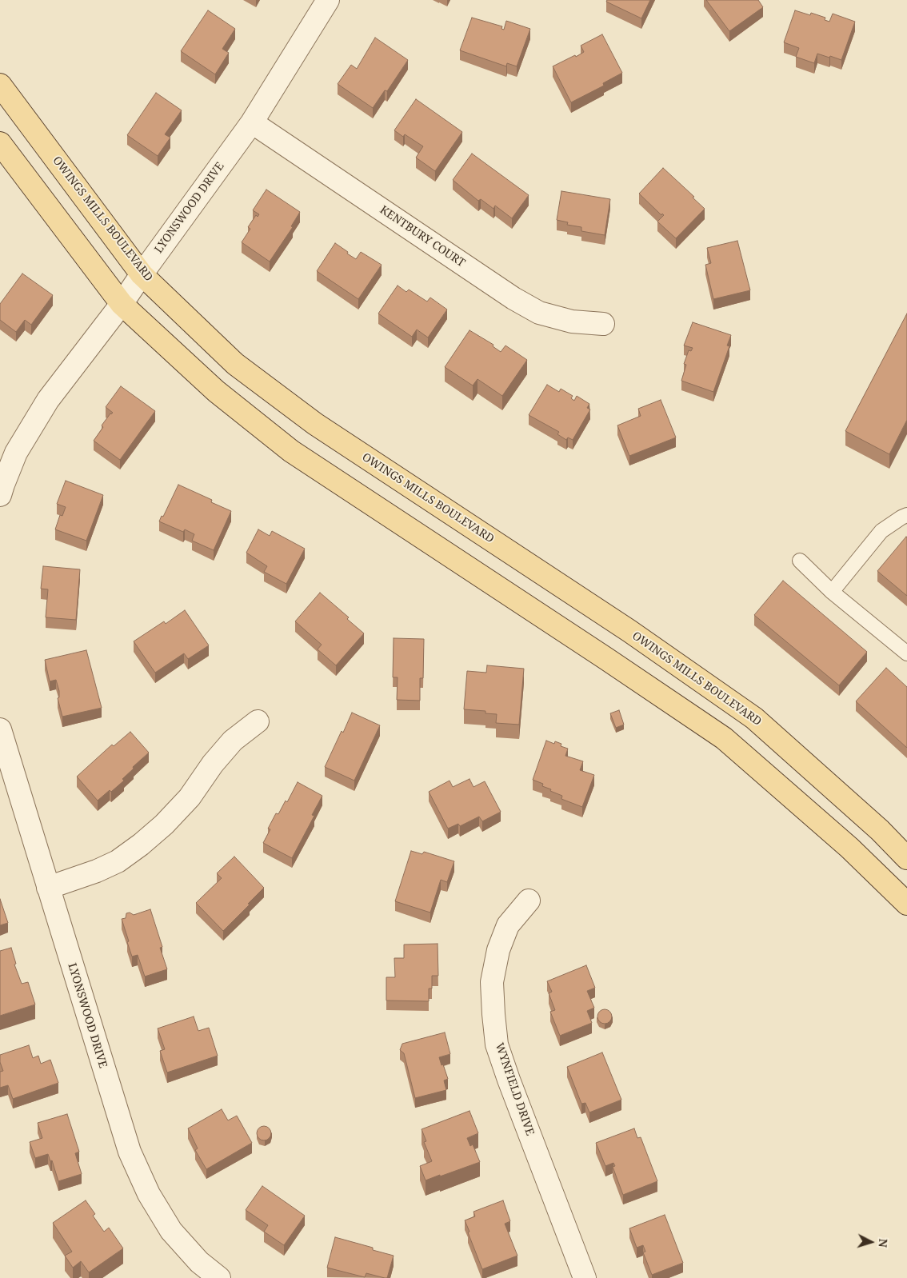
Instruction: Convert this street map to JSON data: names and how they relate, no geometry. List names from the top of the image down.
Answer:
{
  "streets": {
    "main road": ["OWINGS MILLS BOULEVARD"],
    "street": ["LYONSWOOD DRIVE", "KENTBURY COURT", "WYNFIELD DRIVE"]
  },
  "crossings": [
    ["LYONSWOOD DRIVE", "OWINGS MILLS BOULEVARD"],
    ["LYONSWOOD DRIVE", "KENTBURY COURT"]
  ],
  "north": "right"
}
